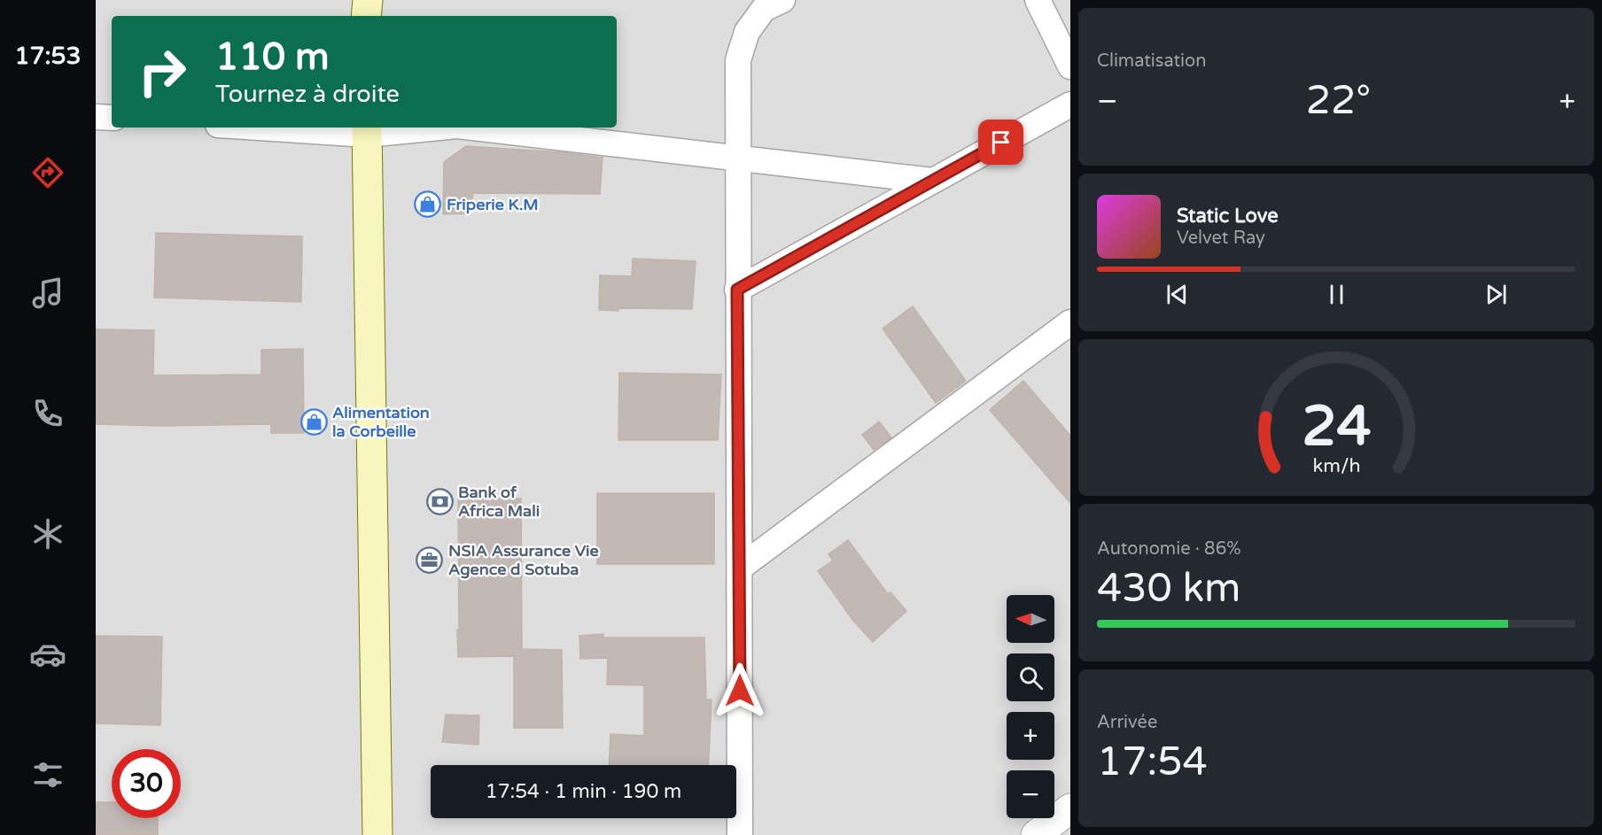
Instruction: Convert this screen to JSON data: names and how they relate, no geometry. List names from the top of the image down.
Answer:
{
  "places": {
    "shop": ["Friperie K.M", "Alimentation la Corbeille"],
    "bank": ["Bank of Africa Mali"],
    "office": ["NSIA Assurance Vie Agence d Sotuba"]
  },
  "north": "left",
  "page": {
    "tabs": "17:53",
    "tile": [
      "Climatisation",
      ["Autonomie · 86%", "430 km"],
      ["Arrivée", "17:54"]
    ],
    "turn": ["110 m", "Tournez à droite"],
    "heat": ["−", "22°", "+"],
    "song": ["Static Love", "Velvet Ray"],
    "map_buttons": ["+", "−"],
    "limit": "30",
    "trip": "17:54 · 1 min · 190 m",
    "gauge": ["24", "km/h"]
  }
}
